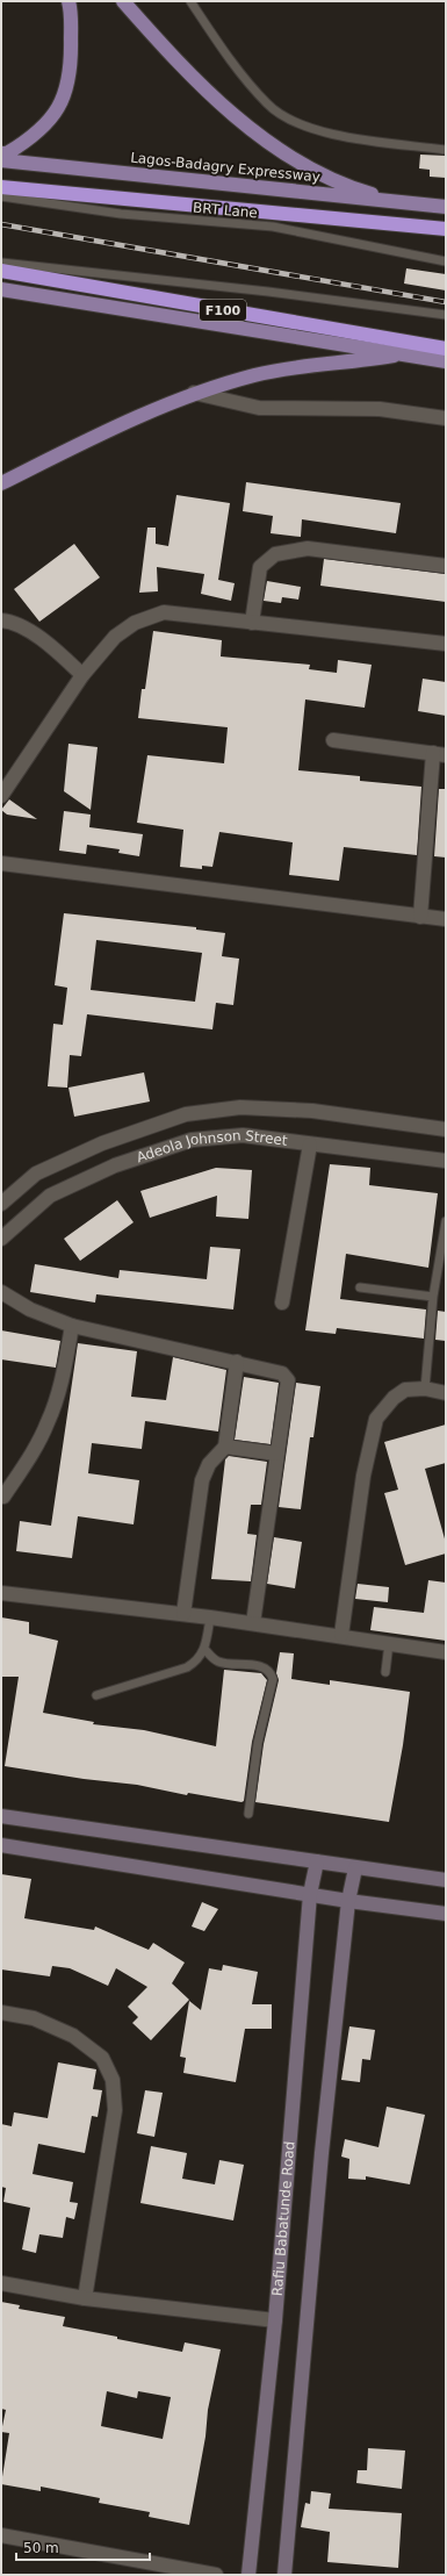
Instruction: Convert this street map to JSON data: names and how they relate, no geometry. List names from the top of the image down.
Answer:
{
  "streets": {
    "highway": ["F100"],
    "main road": ["Lagos-Badagry Expressway"],
    "street": ["Adeola Johnson Street", "Rafiu Babatunde Road"],
    "lane": ["BRT Lane"]
  },
  "scale_bar": "50 m"
}
